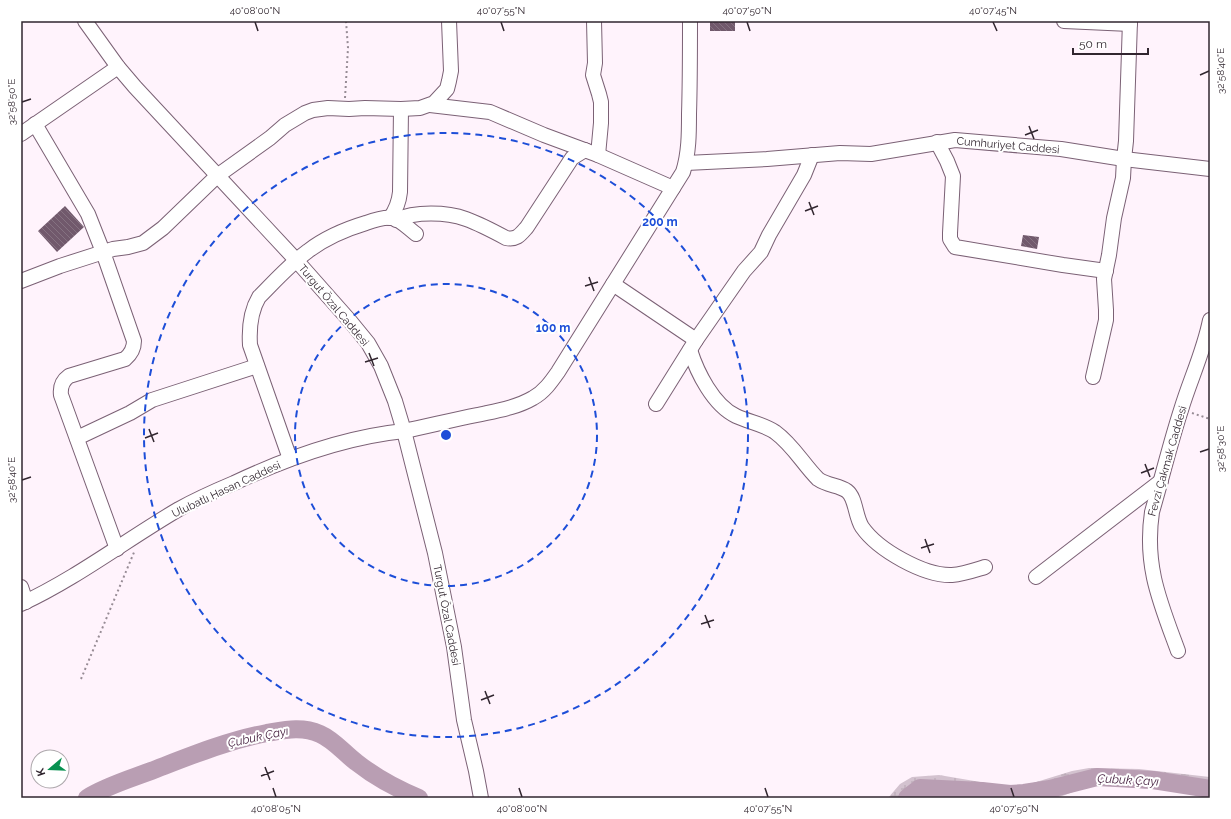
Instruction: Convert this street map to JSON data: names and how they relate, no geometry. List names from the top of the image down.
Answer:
{
  "streets": {
    "street": [
      "Cumhuriyet Caddesi",
      "Turgut Özal Caddesi",
      "Fevzi Çakmak Caddesi",
      "Ulubatlı Hasan Caddesi"
    ]
  },
  "crossings": [
    ["Cumhuriyet Caddesi", "Ulubatlı Hasan Caddesi"],
    ["Turgut Özal Caddesi", "Ulubatlı Hasan Caddesi"]
  ],
  "water": ["Çubuk Çayı"],
  "scale_bar": "50 m",
  "north": "left",
  "coordinates": [
    "40°08'00\"N",
    "40°07'55\"N",
    "40°07'50\"N",
    "40°07'45\"N",
    "32°58'40\"E",
    "32°58'50\"E",
    "32°58'30\"E",
    "40°08'05\"N"
  ],
  "rings": ["200 m", "100 m"]
}
